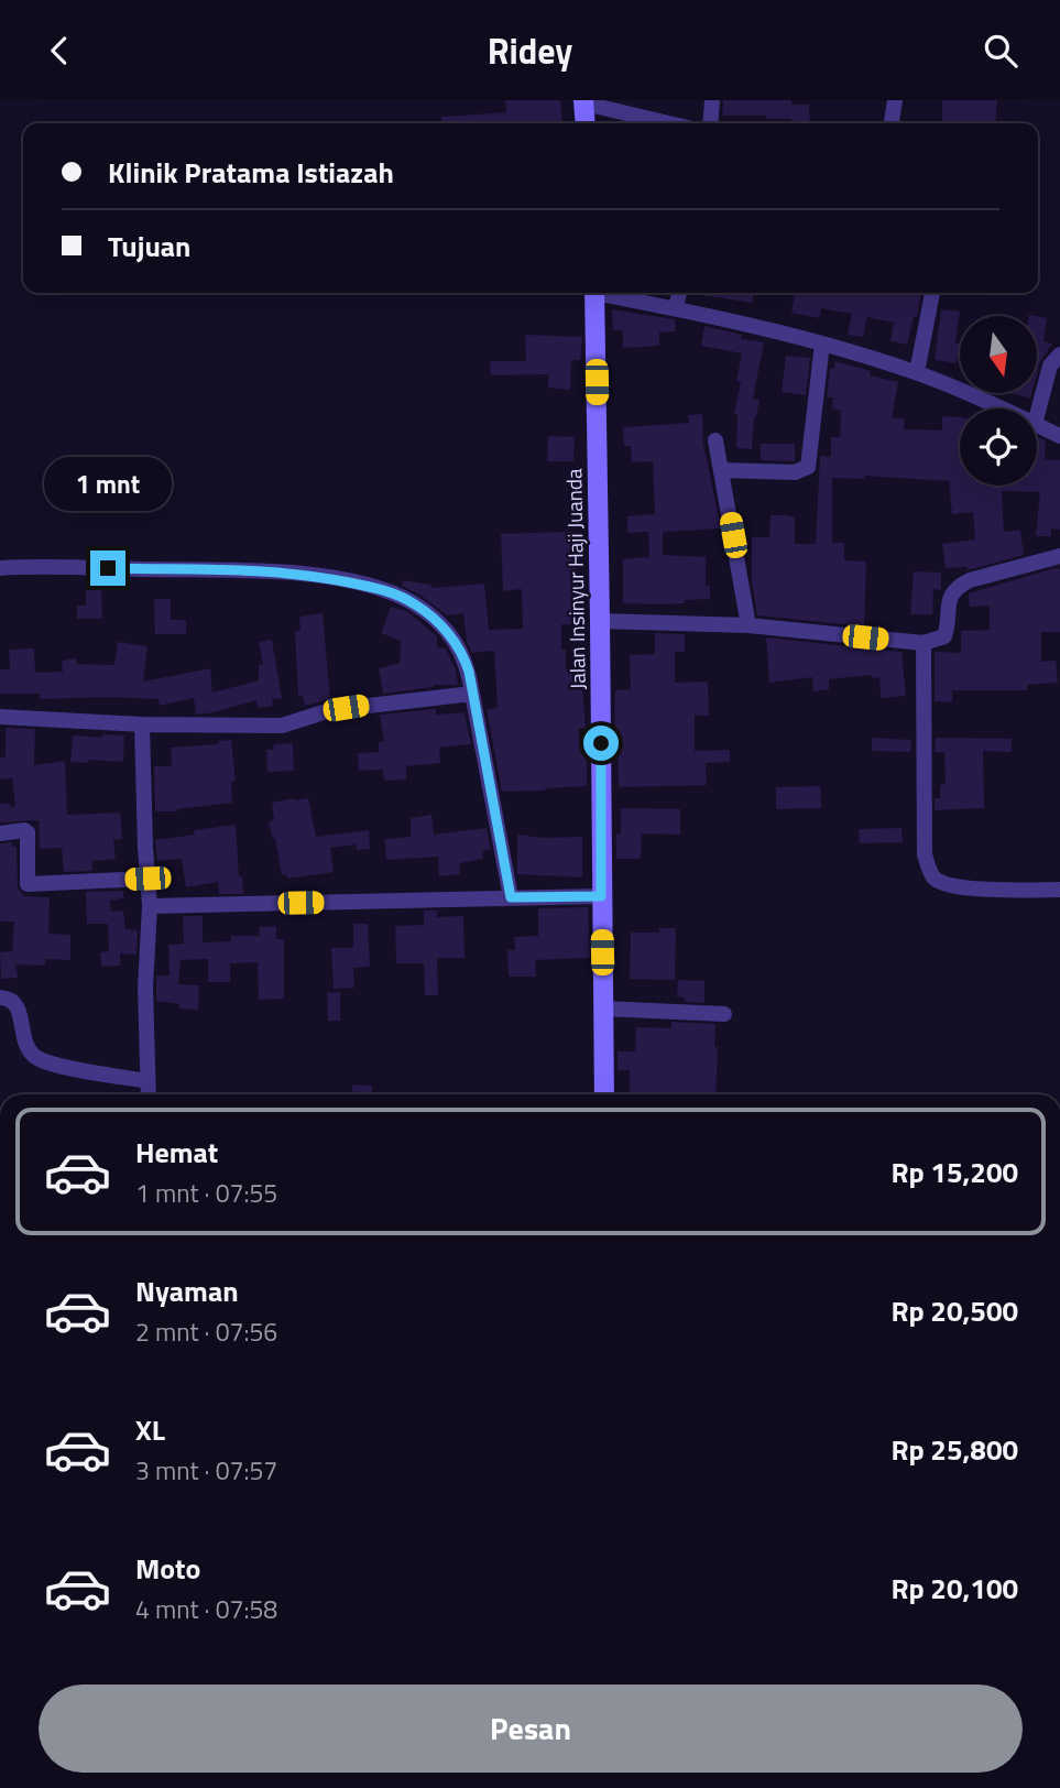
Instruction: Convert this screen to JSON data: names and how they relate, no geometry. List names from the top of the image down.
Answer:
{
  "streets": {
    "main road": ["Jalan Insinyur Haji Juanda"]
  },
  "north": "bottom",
  "page": {
    "header": "Ridey",
    "banner": ["Klinik Pratama Istiazah", "Tujuan"],
    "bubble": "1 mnt",
    "list": [
      {
        "name": "Hemat",
        "note": "1 mnt · 07:55",
        "value": "Rp 15,200"
      },
      {
        "name": "Nyaman",
        "note": "2 mnt · 07:56",
        "value": "Rp 20,500"
      },
      {
        "name": "XL",
        "note": "3 mnt · 07:57",
        "value": "Rp 25,800"
      },
      {
        "name": "Moto",
        "note": "4 mnt · 07:58",
        "value": "Rp 20,100"
      }
    ],
    "buttons": "Pesan"
  }
}
